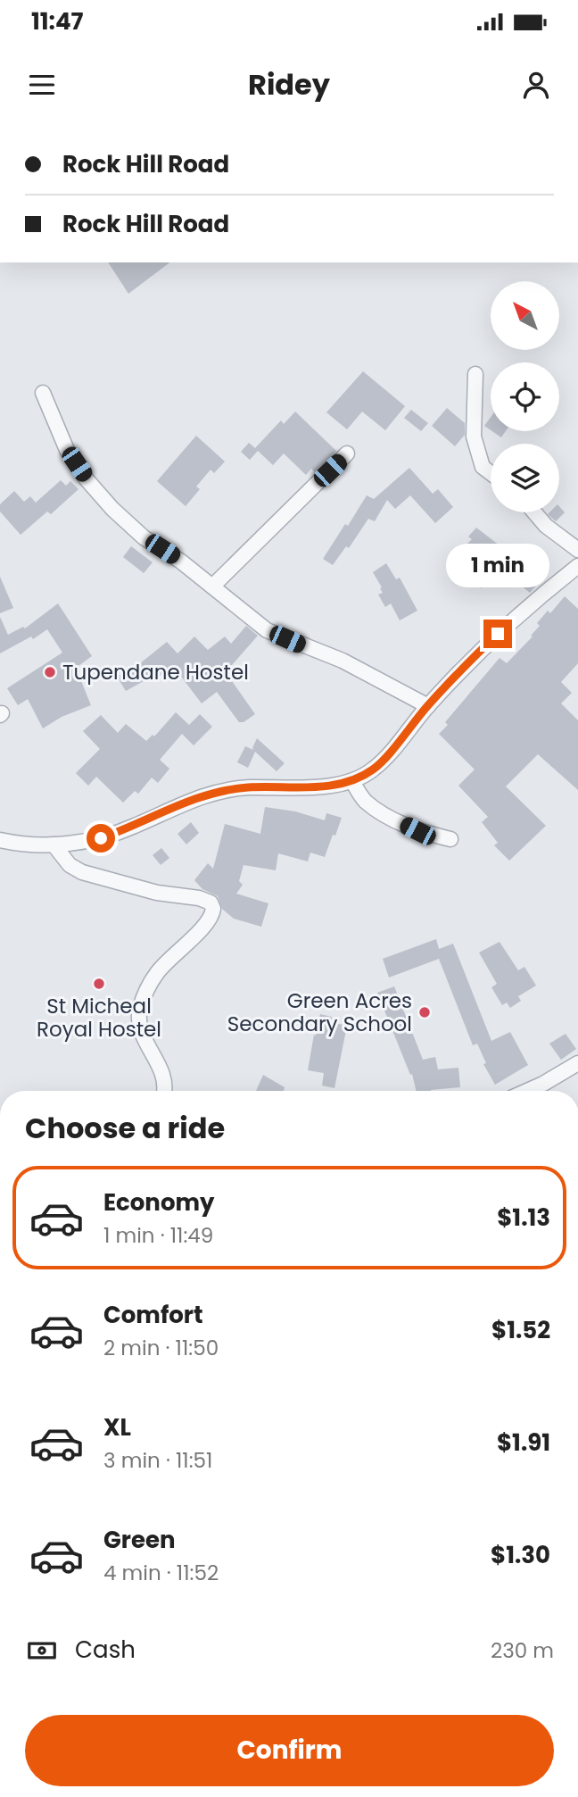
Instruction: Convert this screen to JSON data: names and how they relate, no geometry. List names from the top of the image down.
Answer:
{
  "places": ["Tupendane Hostel", "St Micheal Royal Hostel", "Green Acres Secondary School"],
  "north": "top left",
  "page": {
    "status": "11:47",
    "header": "Ridey",
    "banner": ["Rock Hill Road", "Rock Hill Road"],
    "bubble": "1 min",
    "heading": "Choose a ride",
    "list": [
      {
        "name": "Economy",
        "note": "1 min · 11:49",
        "value": "$1.13"
      },
      {
        "name": "Comfort",
        "note": "2 min · 11:50",
        "value": "$1.52"
      },
      {
        "name": "XL",
        "note": "3 min · 11:51",
        "value": "$1.91"
      },
      {
        "name": "Green",
        "note": "4 min · 11:52",
        "value": "$1.30"
      }
    ],
    "pay": ["Cash", "230 m"],
    "buttons": "Confirm"
  }
}
